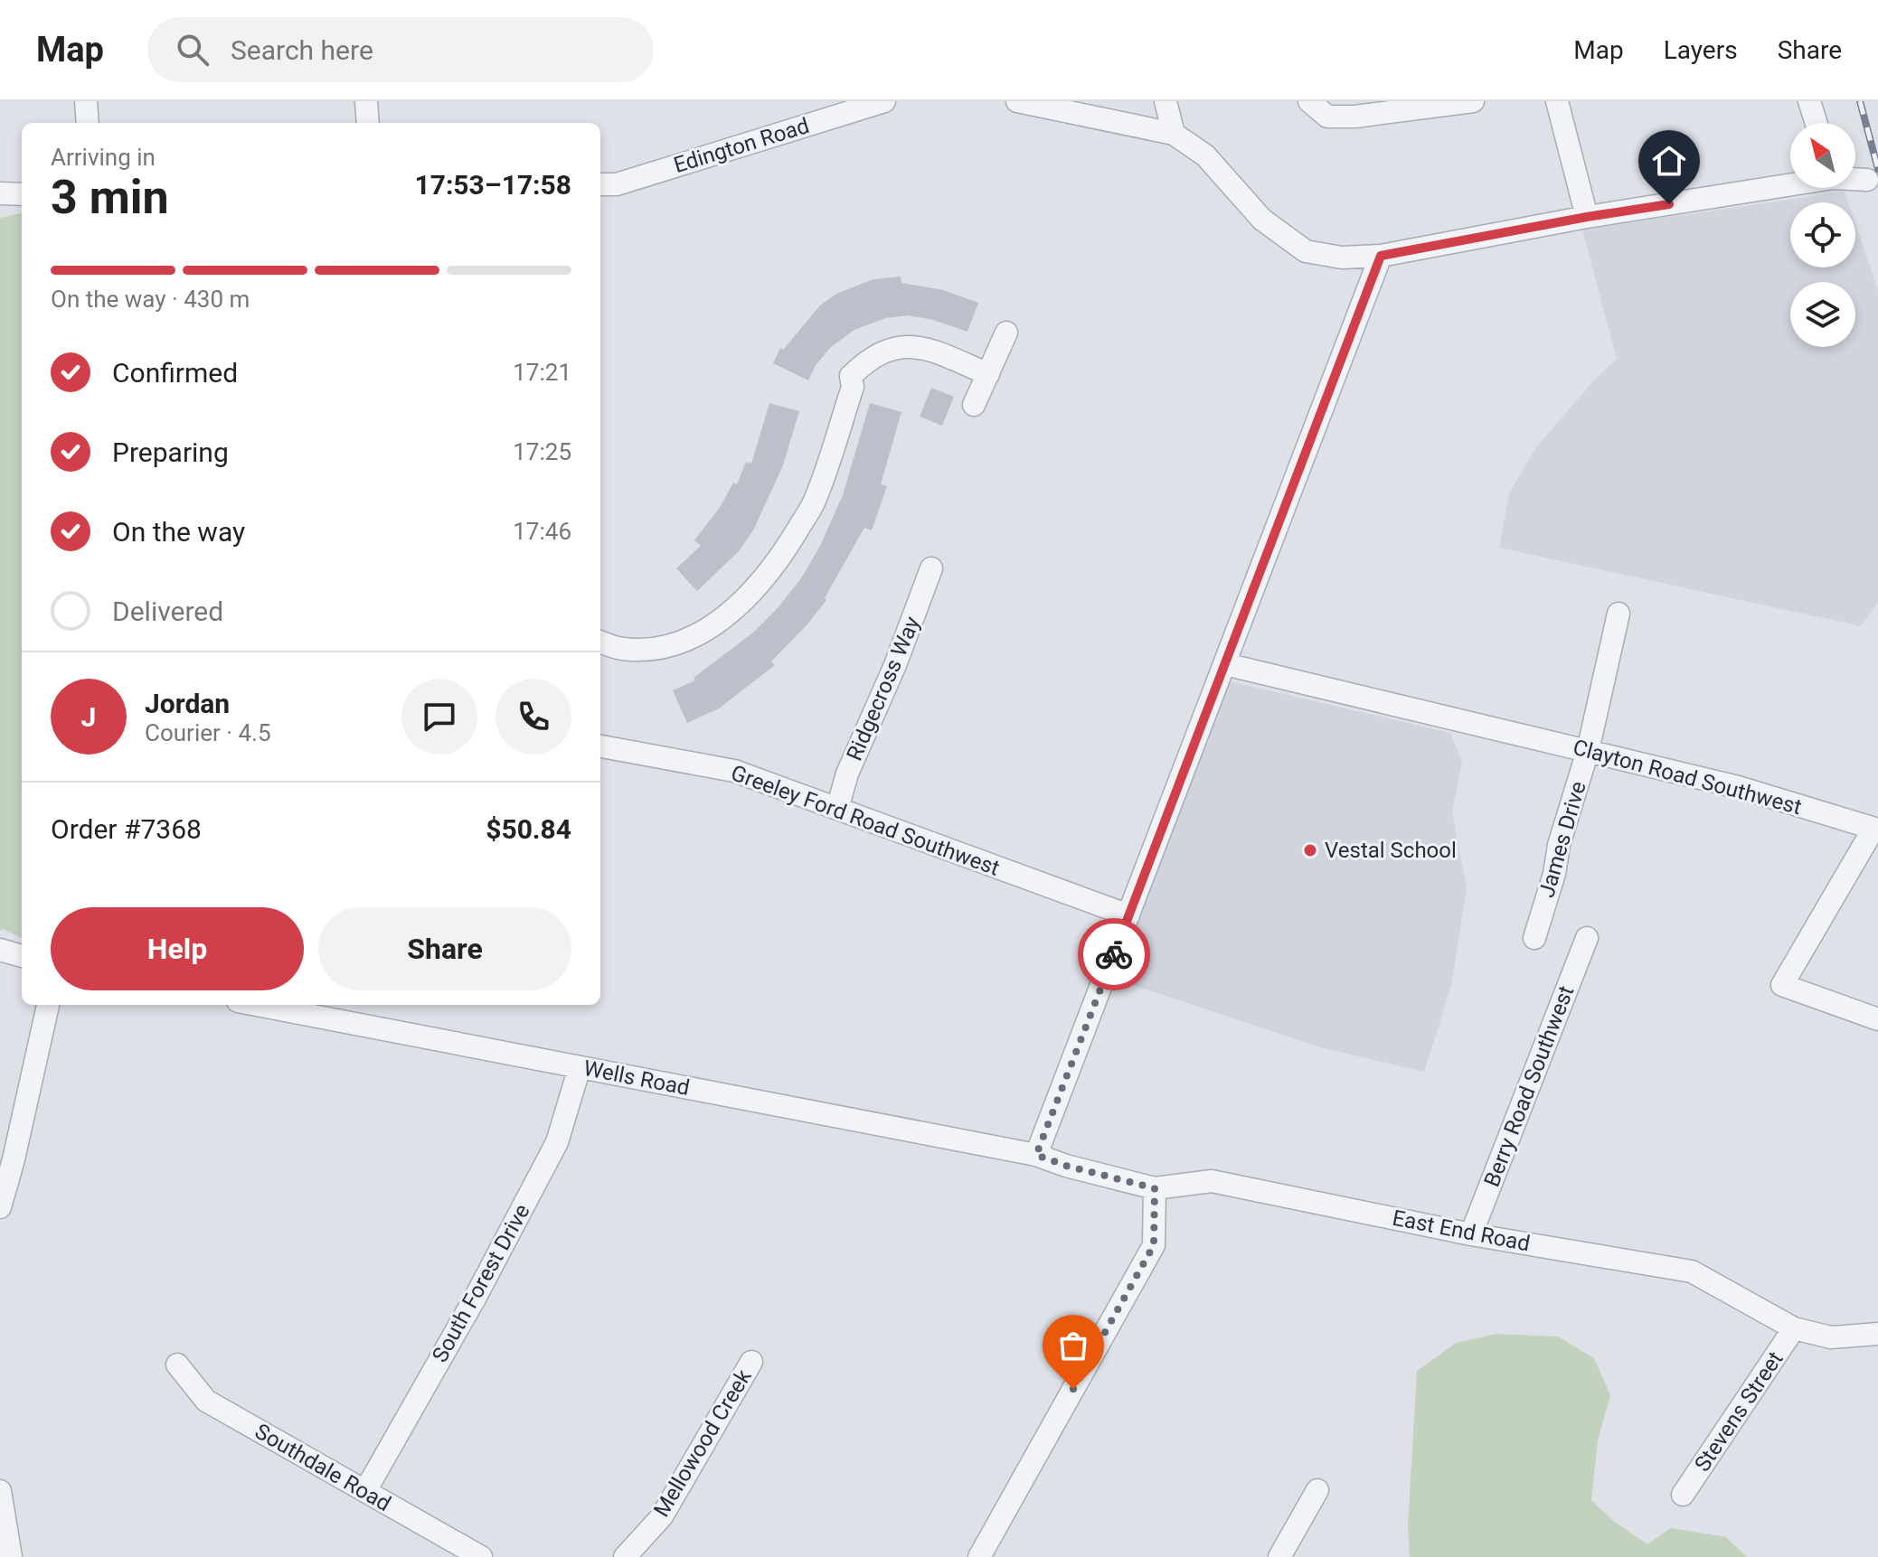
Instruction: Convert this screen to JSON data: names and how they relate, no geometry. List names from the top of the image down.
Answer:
{
  "streets": {
    "street": [
      "Edington Road",
      "Ridgecross Way",
      "Clayton Road Southwest",
      "Greeley Ford Road Southwest",
      "James Drive",
      "Wells Road",
      "Berry Road Southwest",
      "East End Road",
      "South Forest Drive",
      "Stevens Street",
      "Mellowood Creek",
      "Southdale Road"
    ]
  },
  "crossings": [
    ["Ridgecross Way", "Greeley Ford Road Southwest"],
    ["Clayton Road Southwest", "James Drive"],
    ["Wells Road", "East End Road"],
    ["Wells Road", "South Forest Drive"],
    ["Berry Road Southwest", "East End Road"],
    ["East End Road", "Stevens Street"],
    ["South Forest Drive", "Southdale Road"]
  ],
  "places": ["Vestal School"],
  "north": "top left",
  "page": {
    "header": "Map",
    "search": "Search here",
    "nav": ["Map", "Layers", "Share"],
    "heading": ["3 min", "Arriving in", "17:53–17:58"],
    "panel": [
      "Jordan",
      "Courier · 4.5",
      "Order #7368",
      "$50.84"
    ],
    "bar": "On the way · 430 m",
    "list": [
      ["Confirmed", "17:21"],
      ["Preparing", "17:25"],
      ["On the way", "17:46"],
      "Delivered"
    ],
    "round": "J",
    "buttons": ["Help", "Share"]
  }
}
